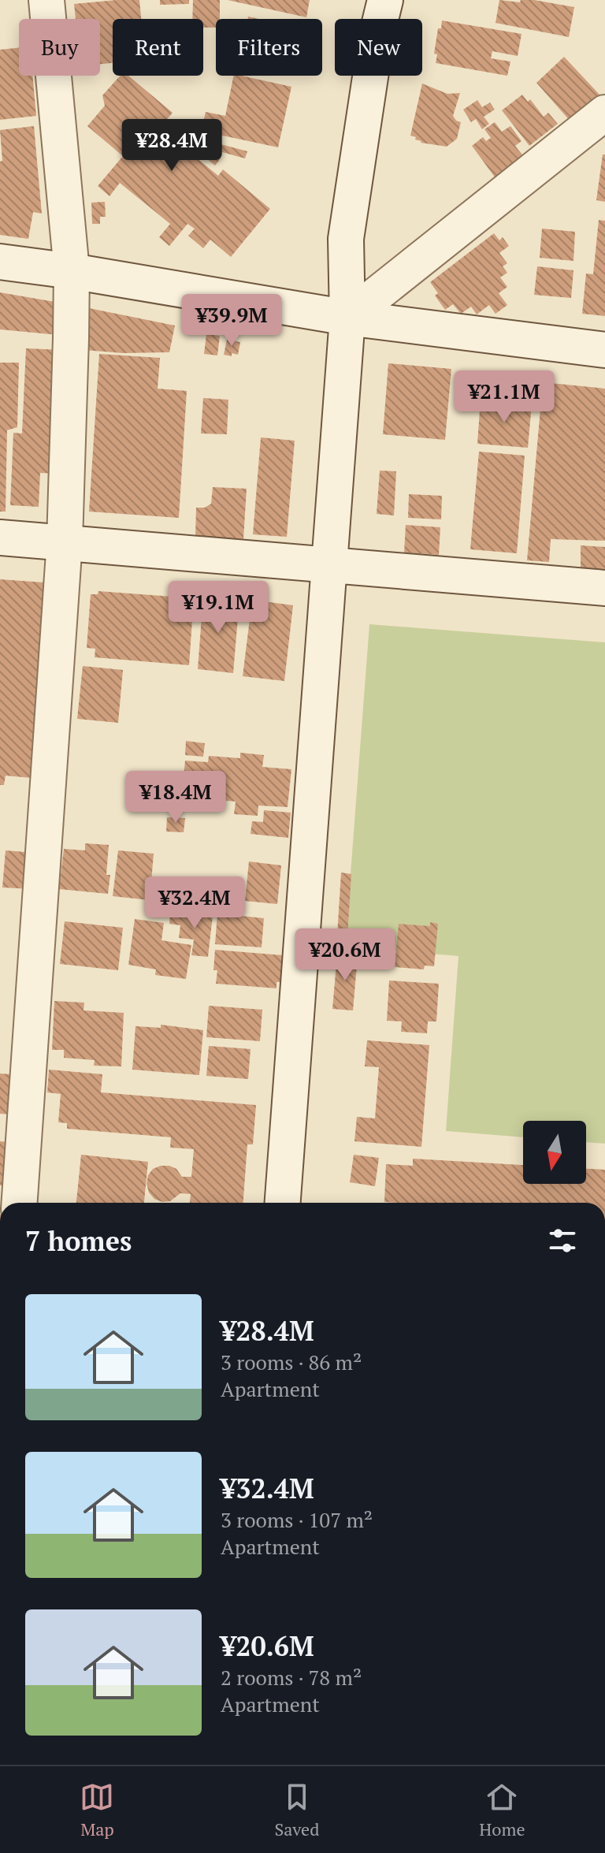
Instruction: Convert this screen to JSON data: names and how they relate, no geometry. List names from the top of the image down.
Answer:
{
  "north": "bottom",
  "page": {
    "chip": [
      "Buy",
      "Rent",
      "Filters",
      "New"
    ],
    "price": [
      "¥28.4M",
      "¥39.9M",
      "¥21.1M",
      "¥19.1M",
      "¥18.4M",
      "¥32.4M",
      "¥20.6M"
    ],
    "heading": "7 homes",
    "list": [
      {
        "name": "¥28.4M",
        "note": "3 rooms · 86 m² · Apartment"
      },
      {
        "name": "¥32.4M",
        "note": "3 rooms · 107 m² · Apartment"
      },
      {
        "name": "¥20.6M",
        "note": "2 rooms · 78 m² · Apartment"
      }
    ],
    "tabs": ["Map", "Saved", "Home"]
  }
}
